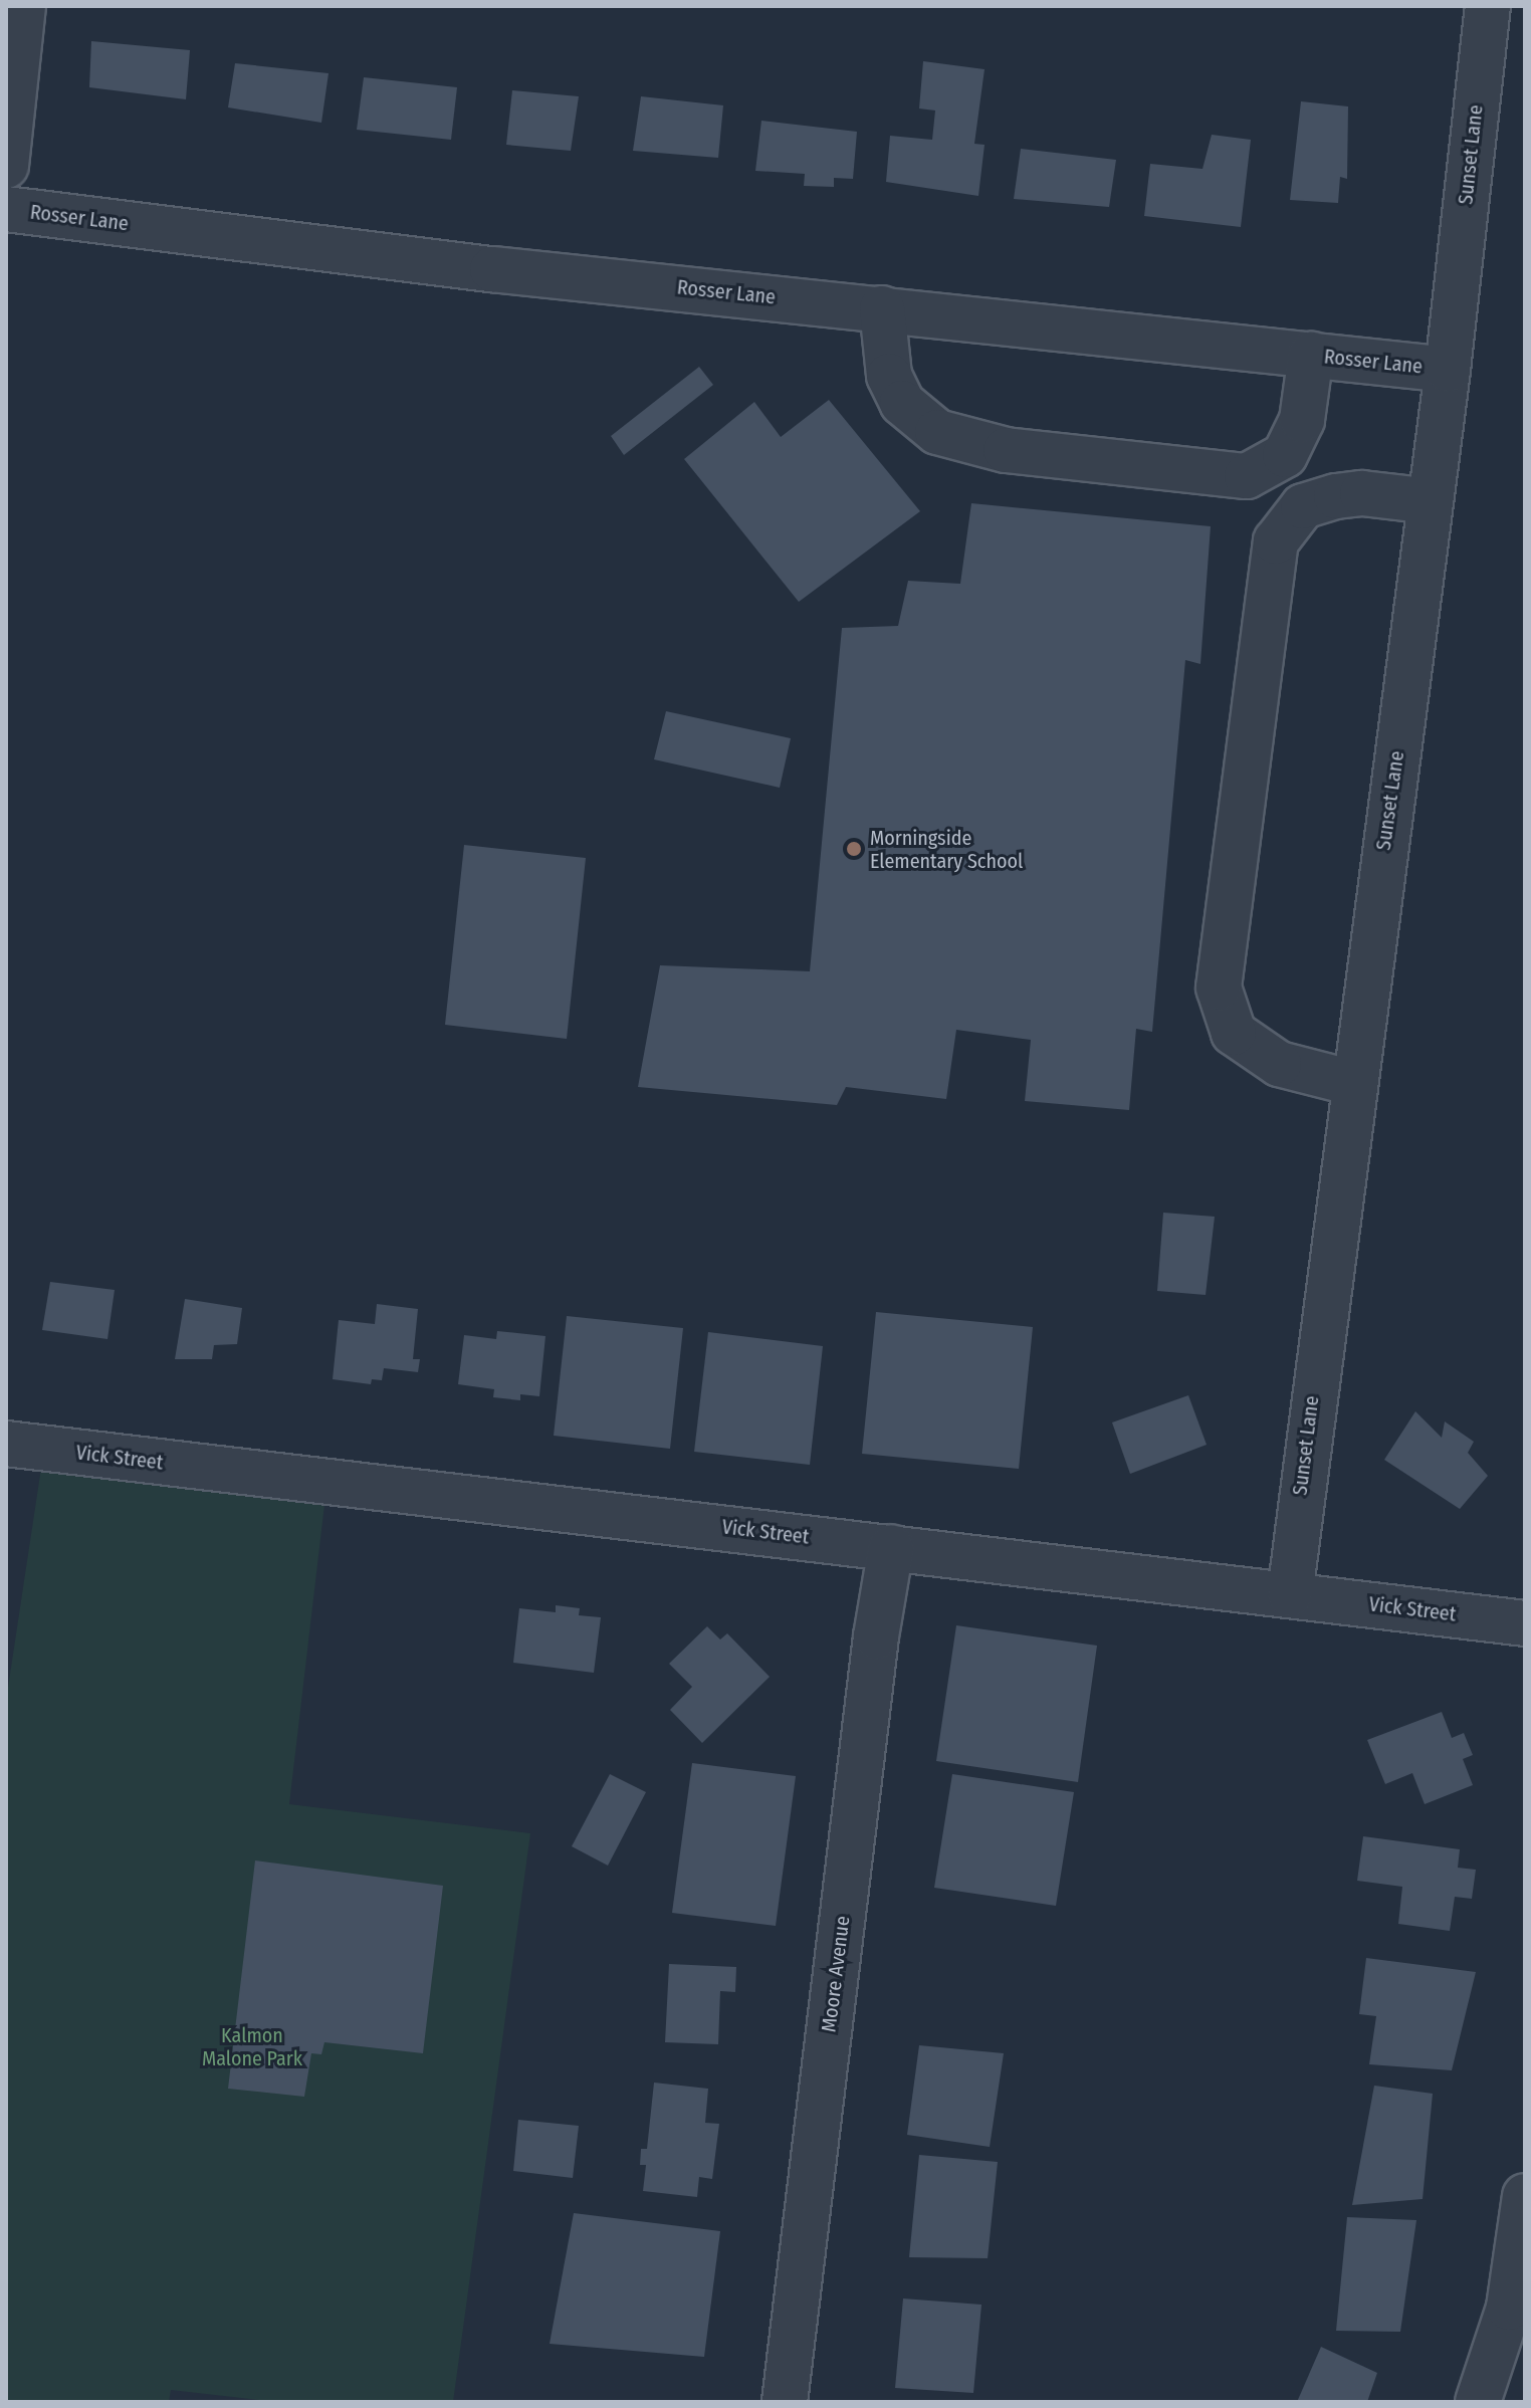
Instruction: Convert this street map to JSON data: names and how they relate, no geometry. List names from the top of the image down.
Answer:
{
  "streets": {
    "street": [
      "Sunset Lane",
      "Rosser Lane",
      "Vick Street",
      "Moore Avenue"
    ]
  },
  "crossings": [
    ["Sunset Lane", "Rosser Lane"],
    ["Sunset Lane", "Vick Street"],
    ["Vick Street", "Moore Avenue"]
  ],
  "parks": ["Kalmon Malone Park"],
  "places": ["Morningside Elementary School"]
}
